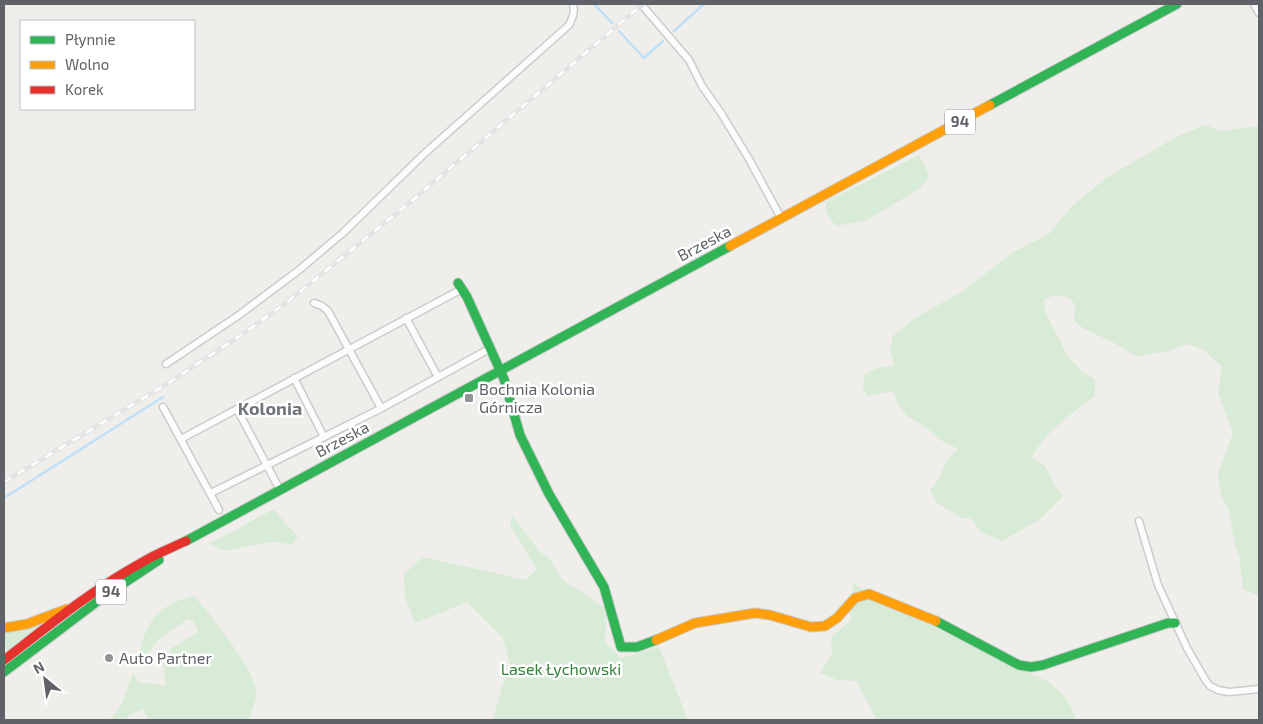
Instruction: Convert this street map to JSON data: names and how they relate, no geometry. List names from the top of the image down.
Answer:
{
  "streets": {
    "main road": ["94", "Brzeska"]
  },
  "crossings": [
    ["94", "Brzeska"]
  ],
  "districts": ["Kolonia"],
  "parks": ["Lasek Łychowski"],
  "places": {
    "transit": ["Bochnia Kolonia Górnicza"],
    "other": ["Auto Partner"]
  },
  "legend": ["Płynnie", "Wolno", "Korek"],
  "north": "top left"
}
